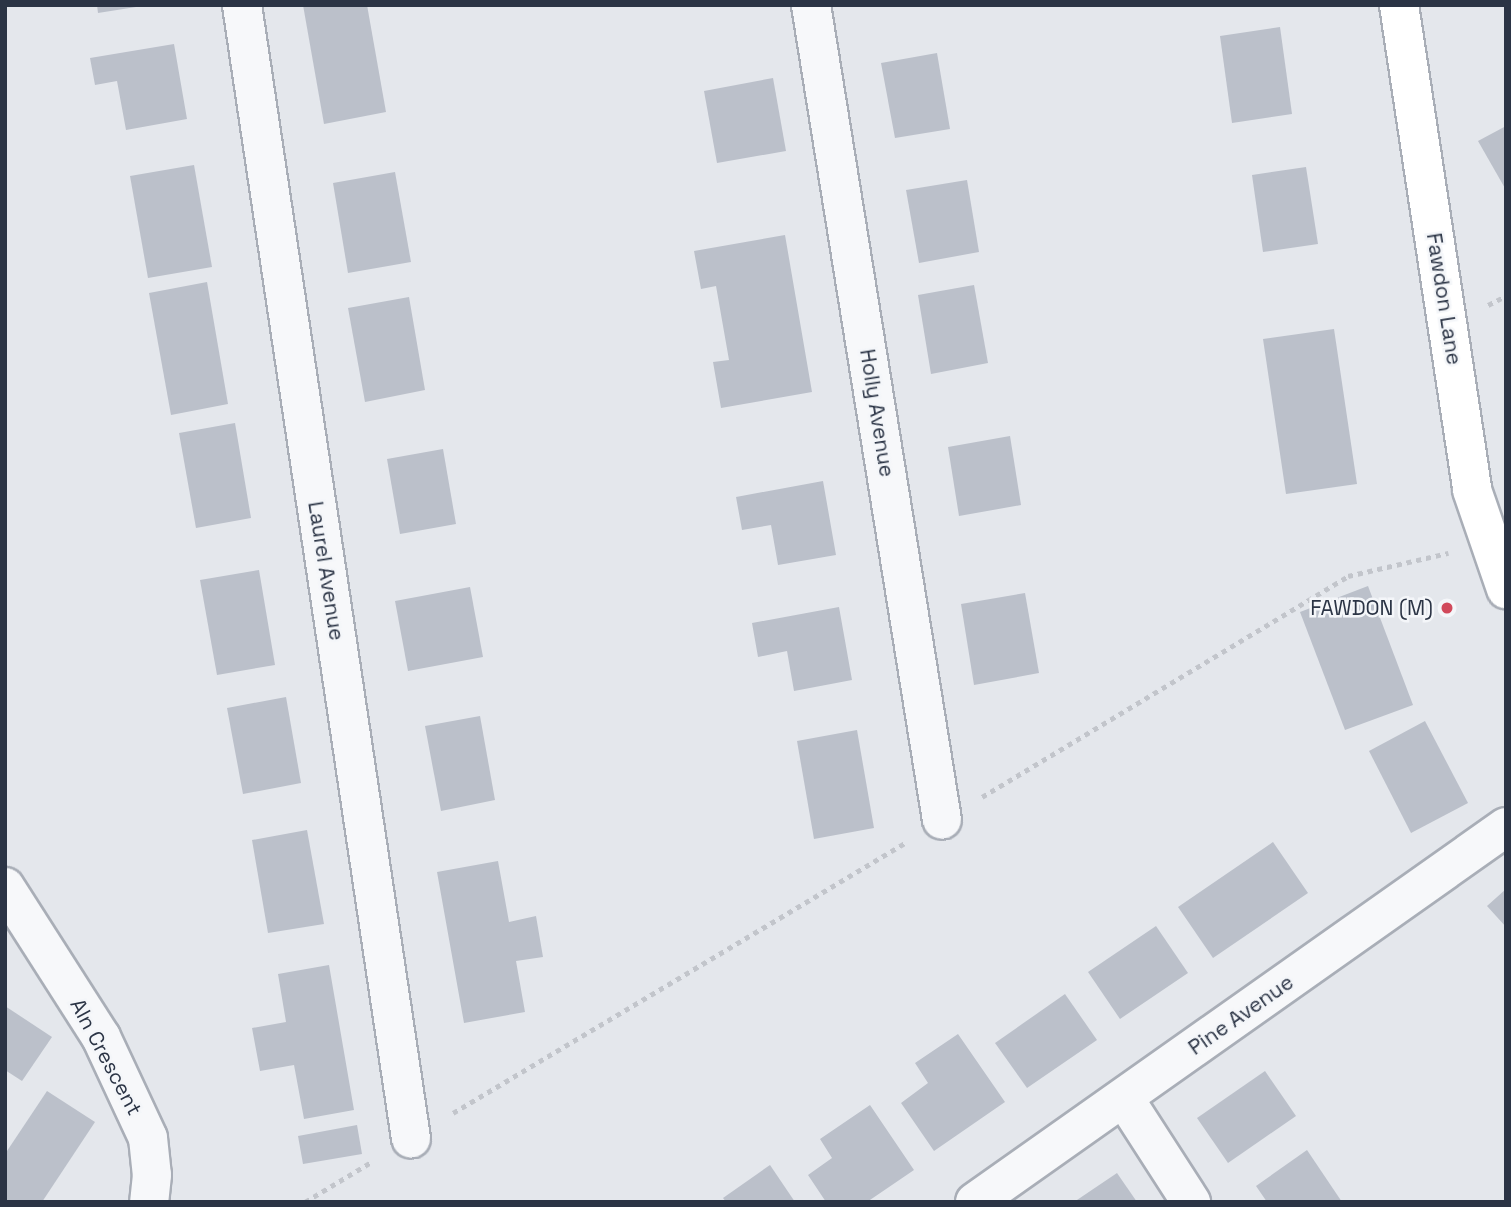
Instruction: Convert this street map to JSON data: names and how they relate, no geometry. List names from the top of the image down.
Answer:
{
  "streets": {
    "street": [
      "Fawdon Lane",
      "Holly Avenue",
      "Laurel Avenue",
      "Pine Avenue",
      "Aln Crescent"
    ]
  },
  "places": ["FAWDON (M)"]
}
